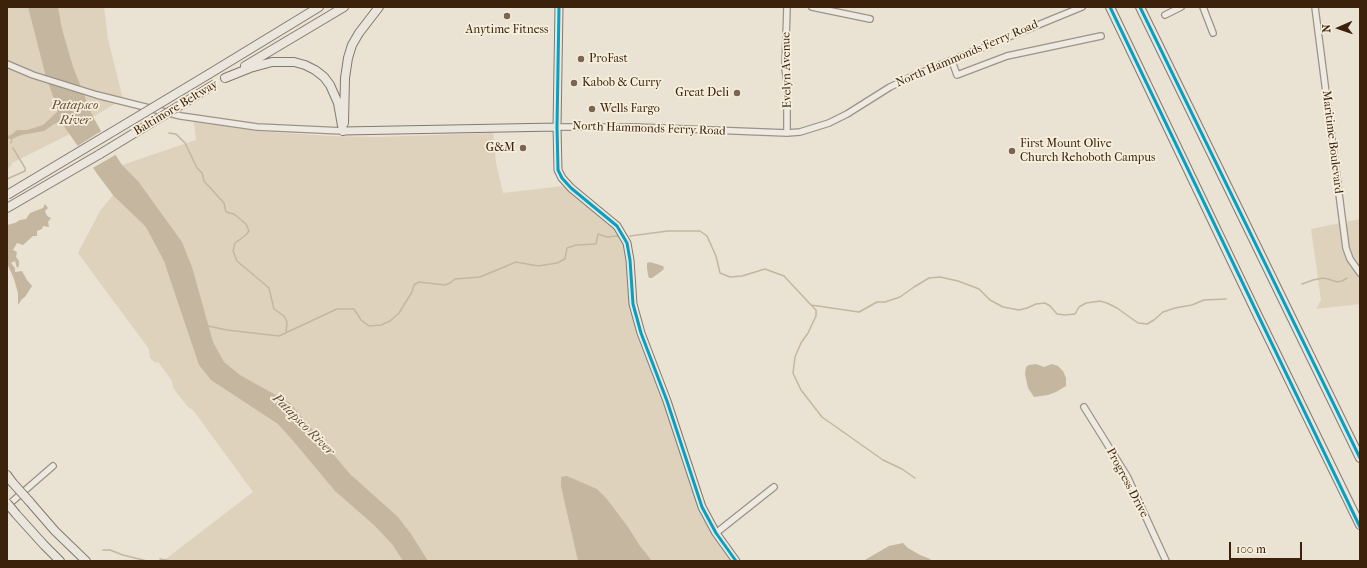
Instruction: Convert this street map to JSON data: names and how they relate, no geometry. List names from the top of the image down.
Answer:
{
  "streets": {
    "highway": ["Baltimore Beltway"],
    "main road": ["North Hammonds Ferry Road"],
    "street": ["Evelyn Avenue", "Maritime Boulevard", "Progress Drive"]
  },
  "crossings": [
    ["North Hammonds Ferry Road", "Evelyn Avenue"]
  ],
  "water": ["Patapsco River"],
  "places": [
    "Anytime Fitness",
    "ProFast",
    "Kabob & Curry",
    "Great Deli",
    "Wells Fargo",
    "G&M",
    "First Mount Olive Church Rehoboth Campus"
  ],
  "scale_bar": "100 m",
  "north": "left"
}
